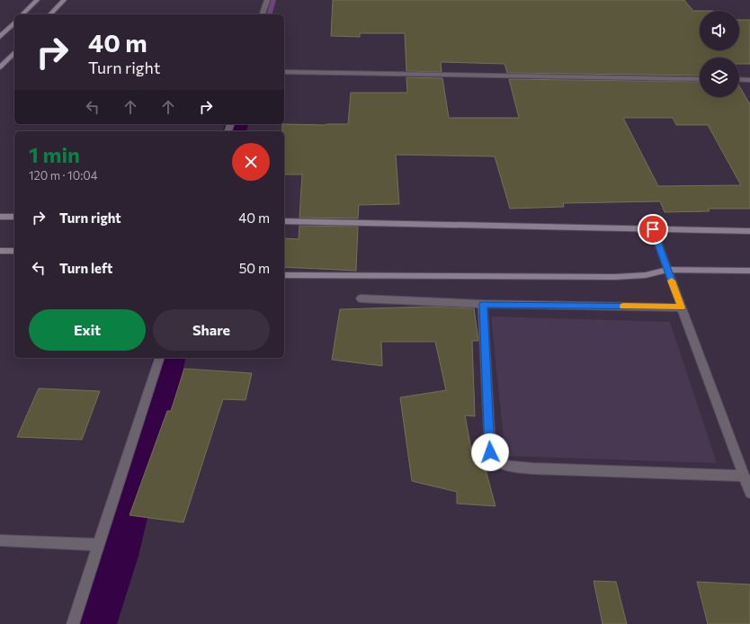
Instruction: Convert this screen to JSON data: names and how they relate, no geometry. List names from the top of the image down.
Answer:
{
  "page": {
    "turn": ["40 m", "Turn right"],
    "heading": ["1 min", "120 m · 10:04"],
    "list": [
      {
        "name": "Turn right",
        "value": "40 m"
      },
      {
        "name": "Turn left",
        "value": "50 m"
      }
    ],
    "buttons": ["Exit", "Share"]
  }
}
